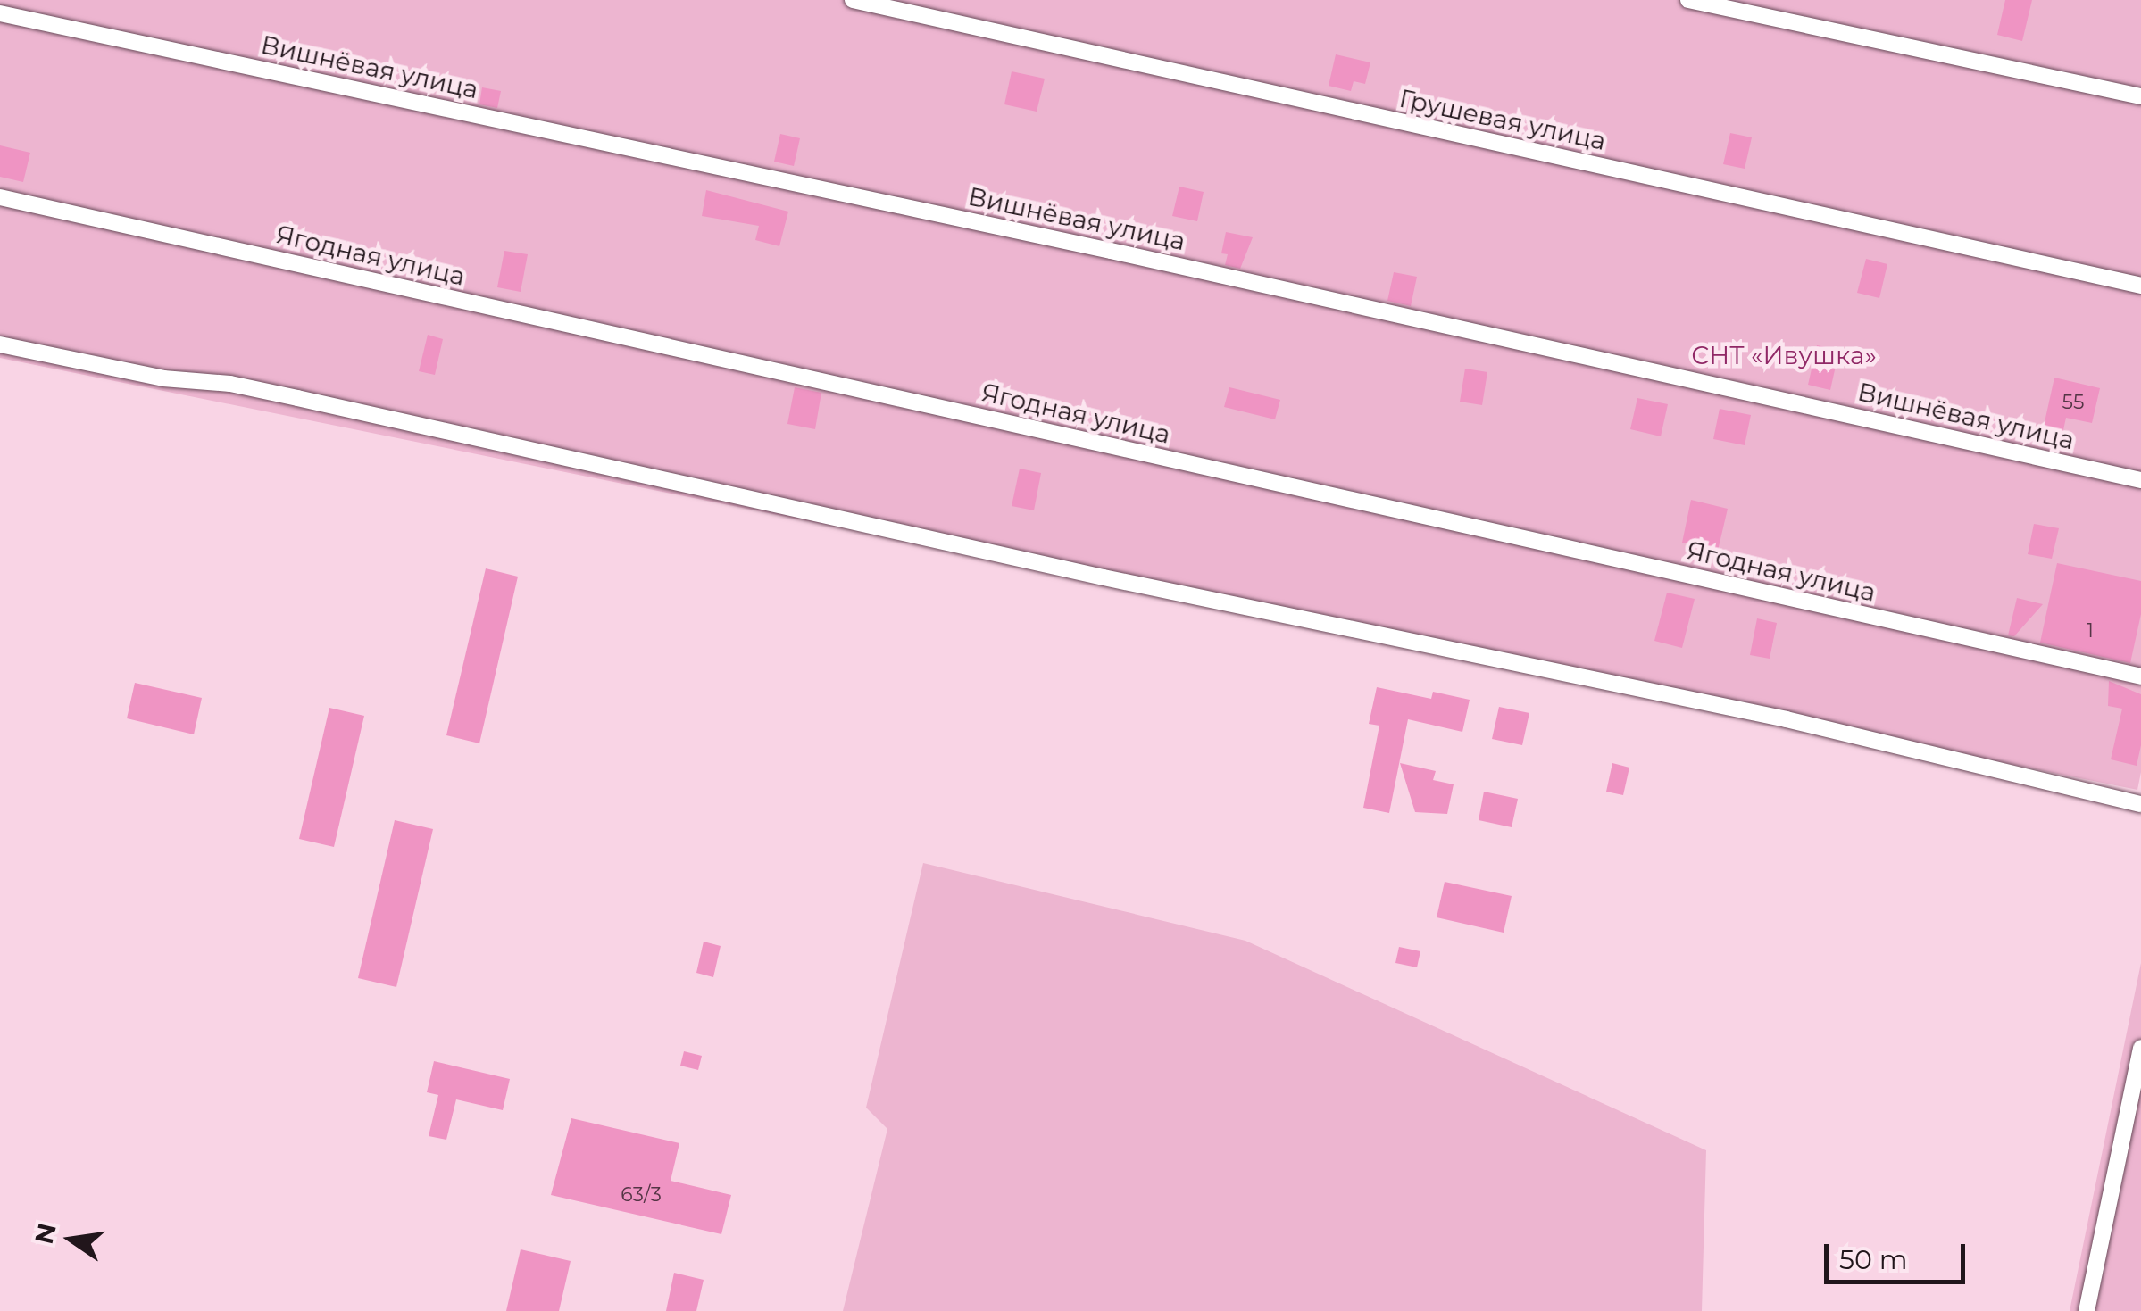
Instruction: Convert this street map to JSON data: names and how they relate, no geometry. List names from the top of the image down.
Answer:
{
  "streets": {
    "street": ["Вишнёвая улица", "Грушевая улица", "Ягодная улица"]
  },
  "parks": ["СНТ «Ивушка»"],
  "house_numbers": ["55", "1", "63/3"],
  "scale_bar": "50 m",
  "north": "left"
}
